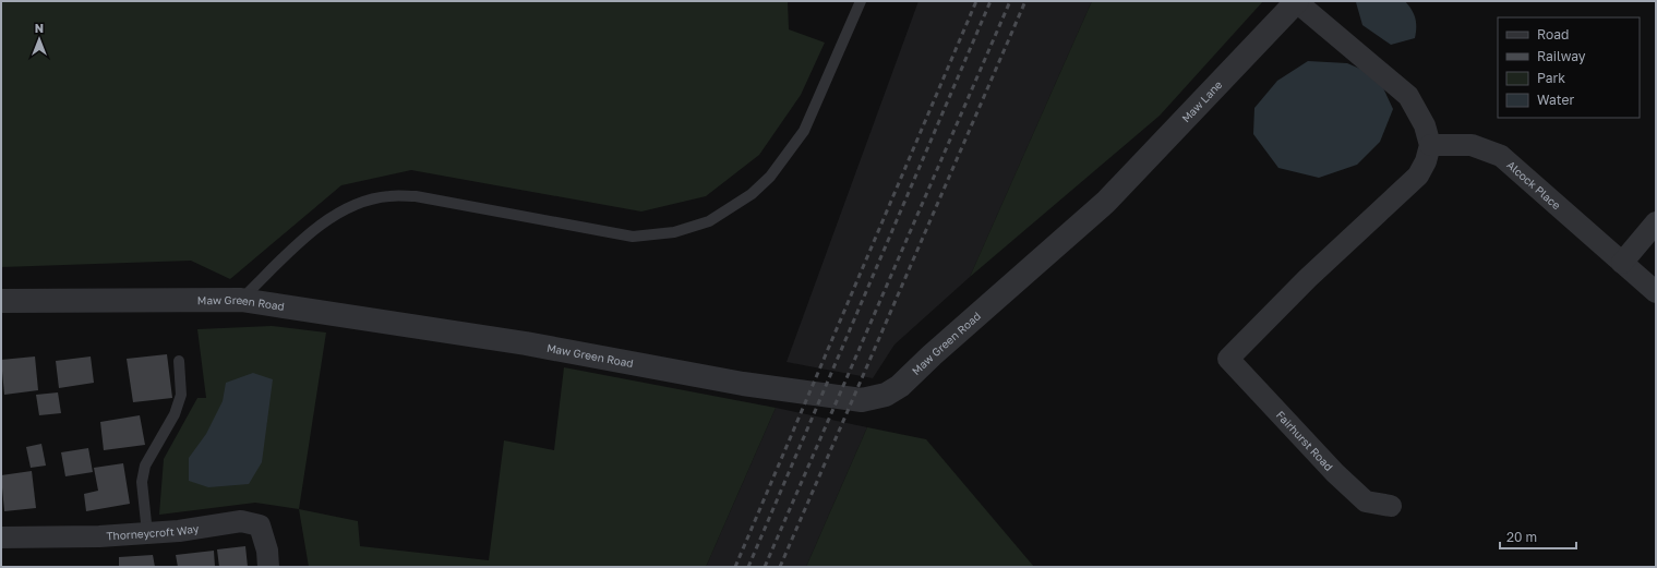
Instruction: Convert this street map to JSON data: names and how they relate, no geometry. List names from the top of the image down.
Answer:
{
  "streets": {
    "street": [
      "Maw Lane",
      "Alcock Place",
      "Maw Green Road",
      "Fairhurst Road",
      "Thorneycroft Way"
    ]
  },
  "crossings": [
    ["Maw Lane", "Maw Green Road"],
    ["Alcock Place", "Fairhurst Road"]
  ],
  "legend": [
    "Road",
    "Railway",
    "Park",
    "Water"
  ],
  "scale_bar": "20 m",
  "north": "top"
}
